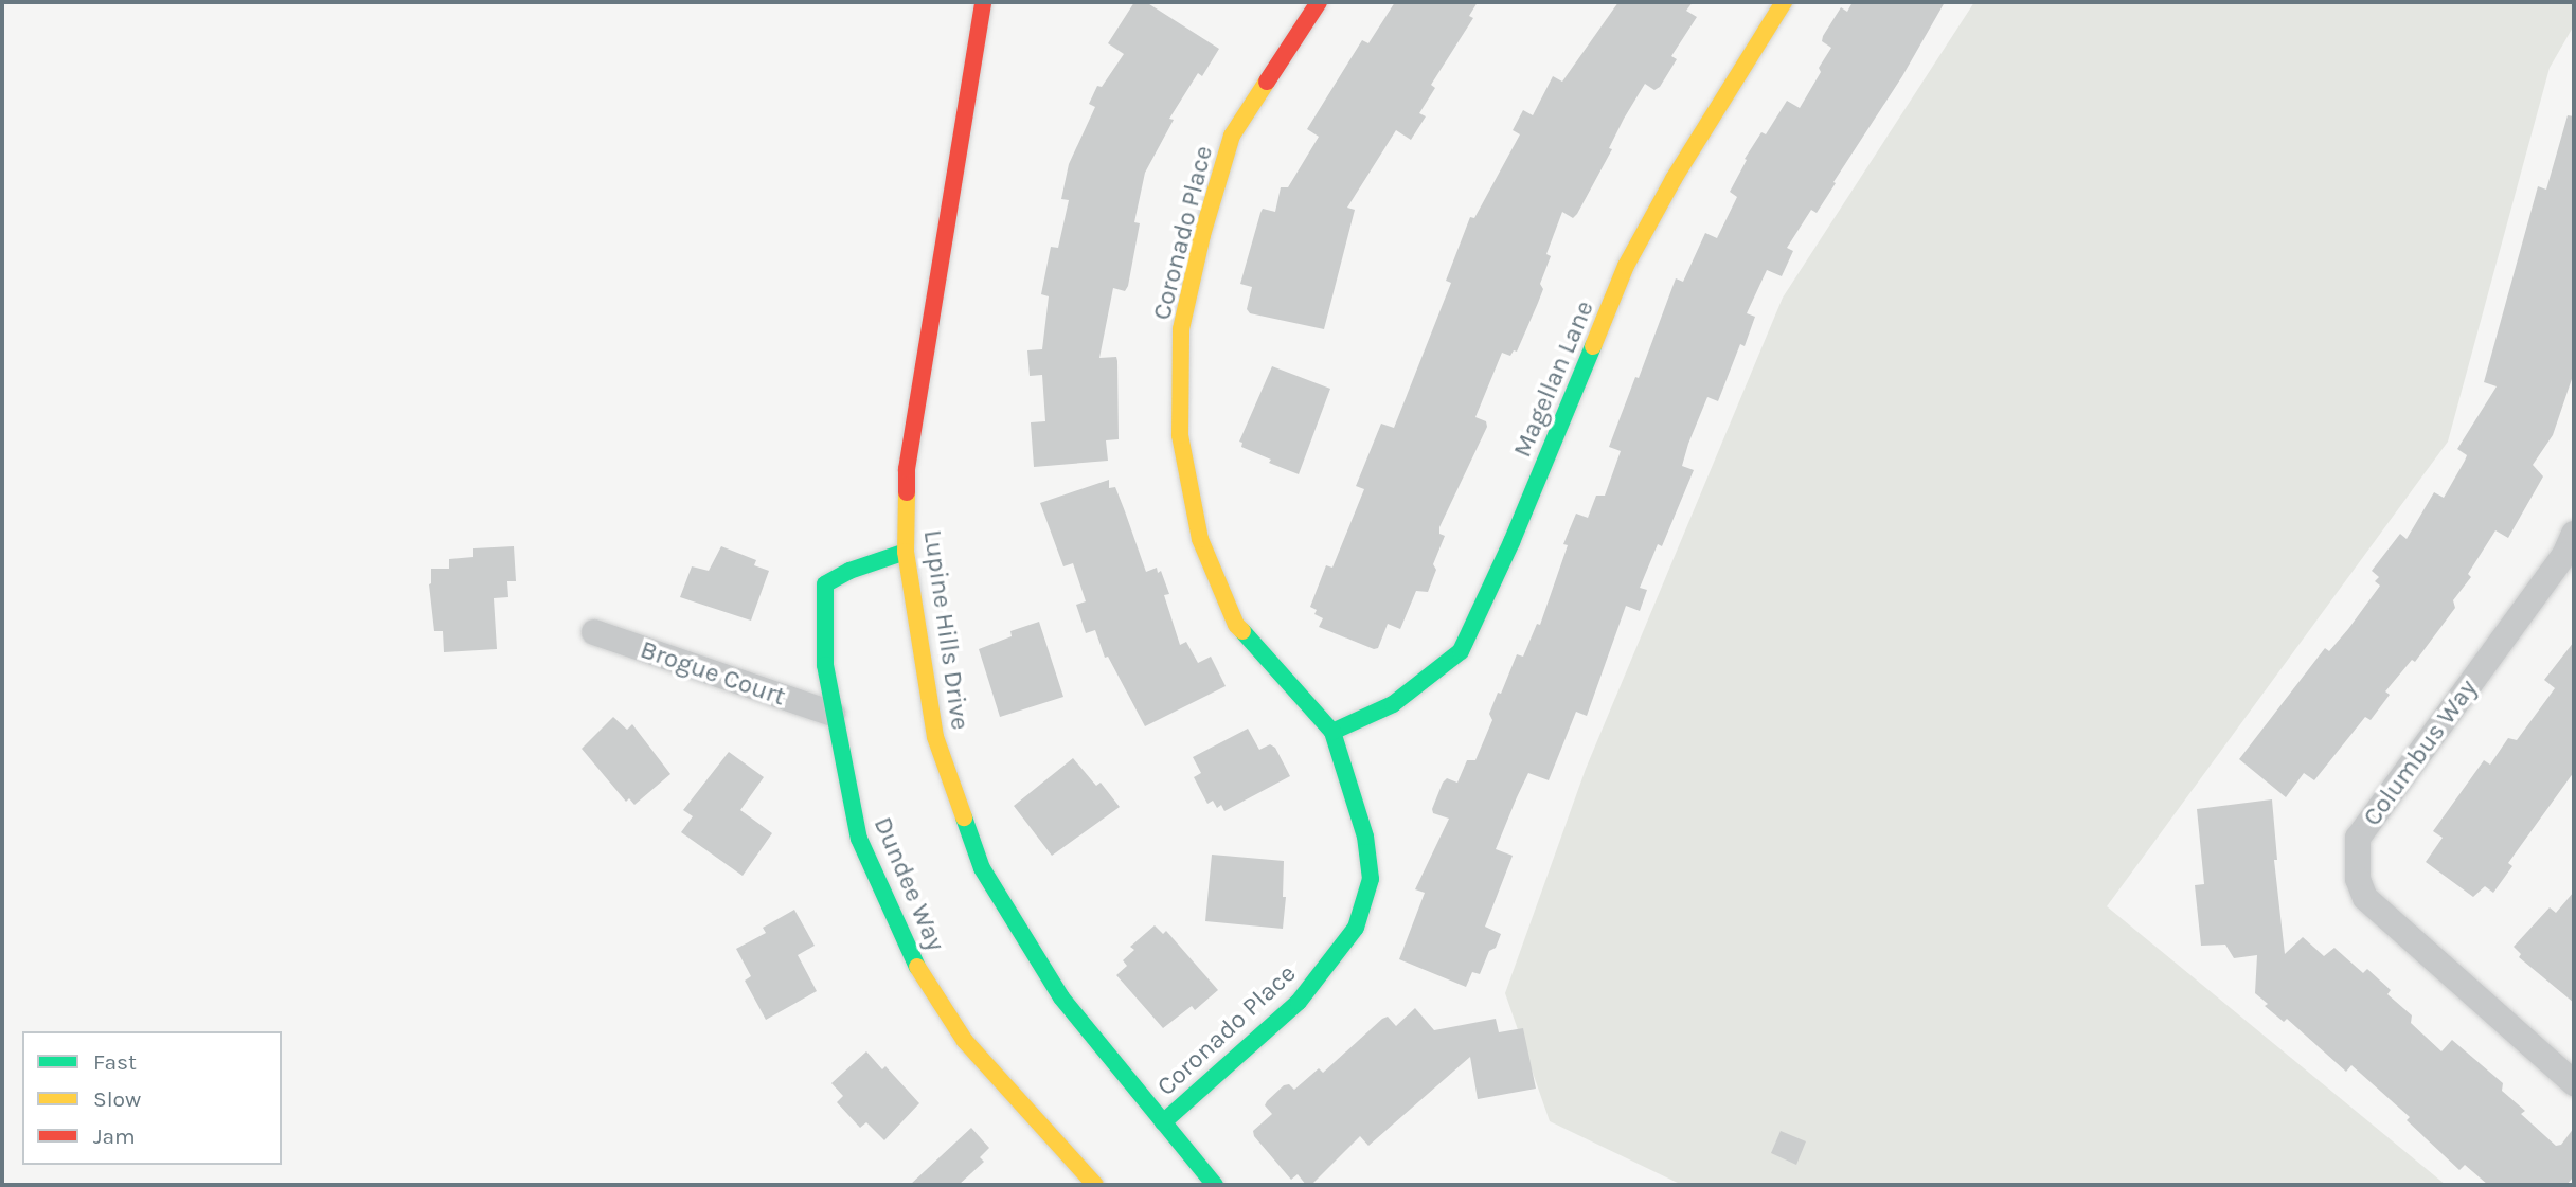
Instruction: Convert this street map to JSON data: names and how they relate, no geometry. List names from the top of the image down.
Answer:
{
  "streets": {
    "street": [
      "Coronado Place",
      "Magellan Lane",
      "Lupine Hills Drive",
      "Brogue Court",
      "Columbus Way",
      "Dundee Way"
    ]
  },
  "crossings": [
    ["Coronado Place", "Magellan Lane"],
    ["Coronado Place", "Lupine Hills Drive"],
    ["Lupine Hills Drive", "Dundee Way"],
    ["Brogue Court", "Dundee Way"]
  ],
  "legend": ["Fast", "Slow", "Jam"]
}
